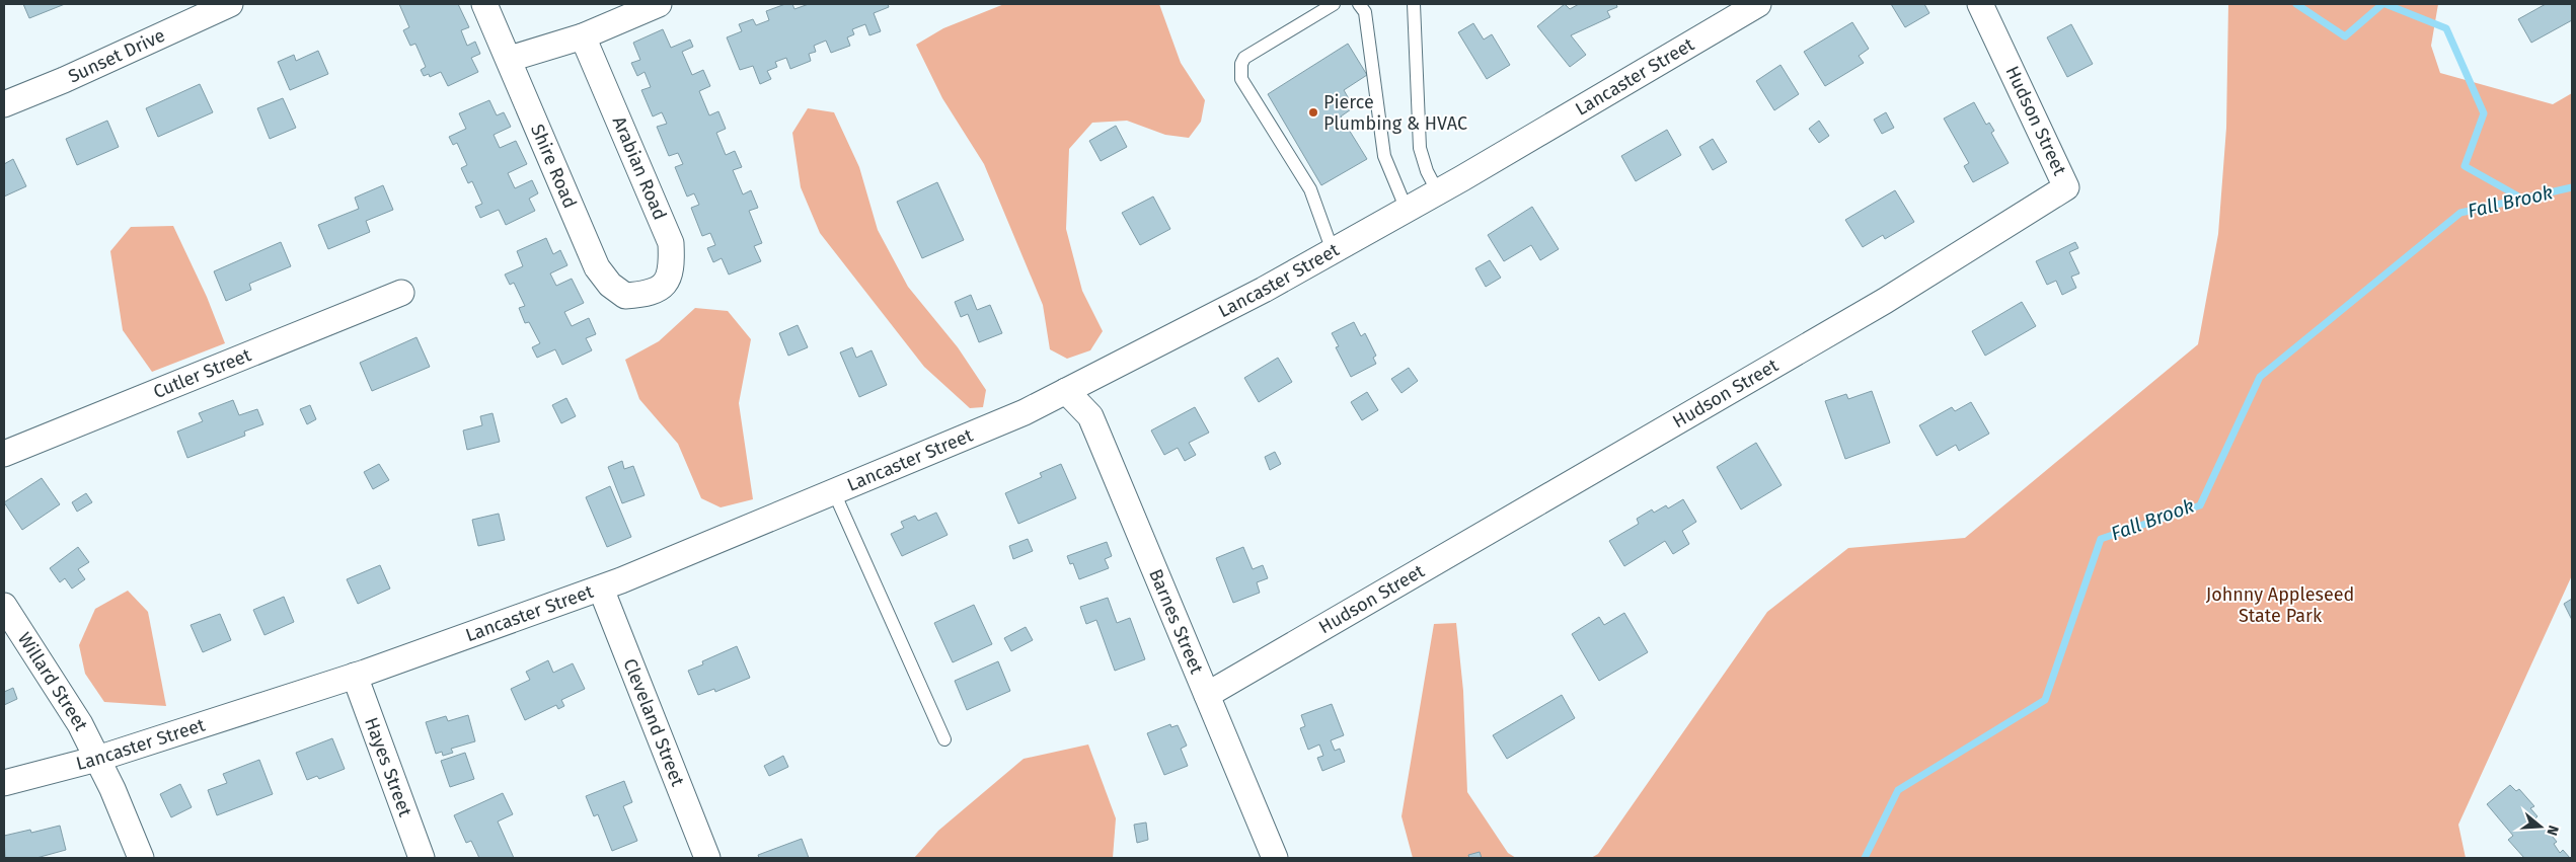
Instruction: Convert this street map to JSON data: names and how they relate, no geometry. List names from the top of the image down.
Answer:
{
  "streets": {
    "street": [
      "Sunset Drive",
      "Lancaster Street",
      "Hudson Street",
      "Shire Road",
      "Arabian Road",
      "Cutler Street",
      "Barnes Street",
      "Willard Street",
      "Cleveland Street",
      "Hayes Street"
    ]
  },
  "crossings": [
    ["Lancaster Street", "Barnes Street"],
    ["Lancaster Street", "Willard Street"],
    ["Lancaster Street", "Cleveland Street"],
    ["Lancaster Street", "Hayes Street"],
    ["Hudson Street", "Barnes Street"],
    ["Shire Road", "Arabian Road"]
  ],
  "water": ["Fall Brook"],
  "parks": ["Johnny Appleseed State Park"],
  "places": ["Pierce Plumbing & HVAC"],
  "north": "right"
}
